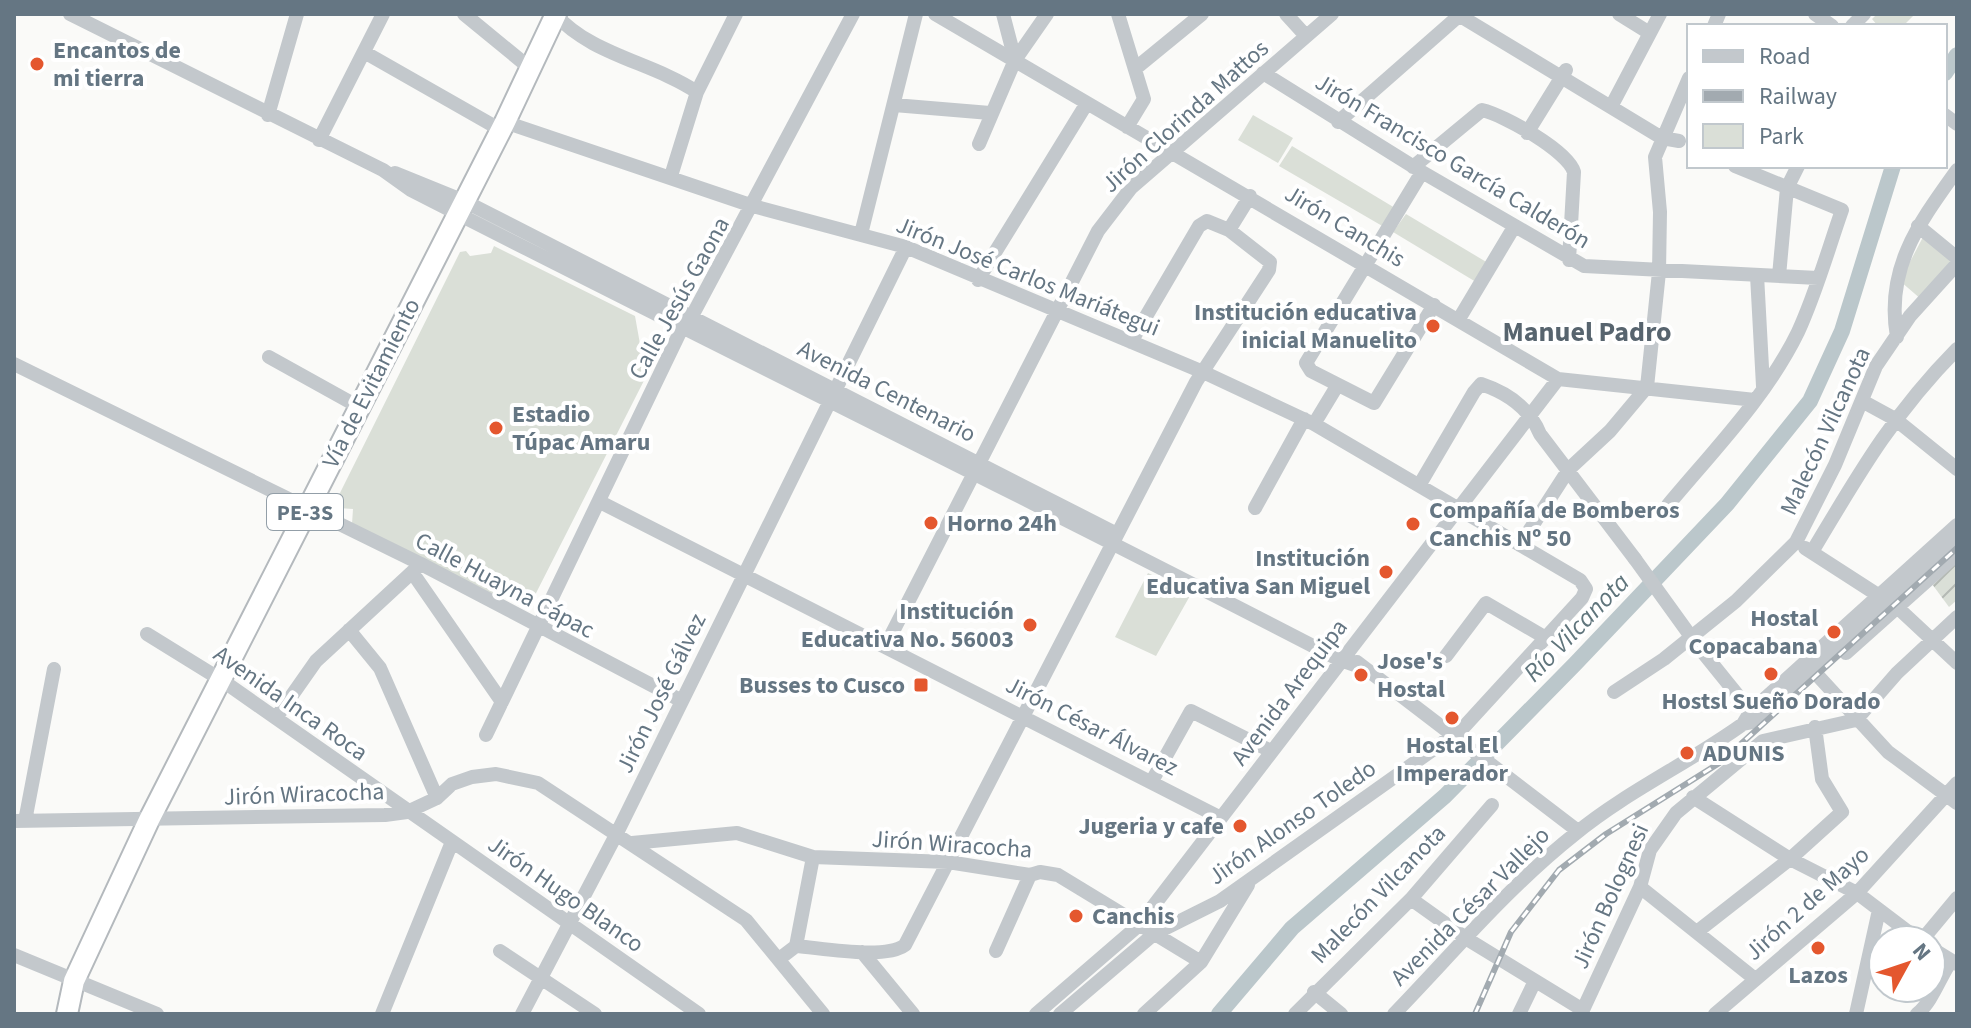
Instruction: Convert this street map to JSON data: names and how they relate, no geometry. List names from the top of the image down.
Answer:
{
  "streets": {
    "highway": ["Vía de Evitamiento", "PE-3S"],
    "street": [
      "Jirón Clorinda Mattos",
      "Jirón Francisco García Calderón",
      "Jirón Canchis",
      "Jirón José Carlos Mariátegui",
      "Calle Jesús Gaona",
      "Avenida Centenario",
      "Malecón Vilcanota",
      "Calle Huayna Cápac",
      "Avenida Arequipa",
      "Jirón José Gálvez",
      "Avenida Inca Roca",
      "Jirón César Álvarez",
      "Jirón Wiracocha",
      "Jirón Alonso Toledo",
      "Jirón Hugo Blanco",
      "Jirón Bolognesi",
      "Jirón 2 de Mayo",
      "Avenida César Vallejo"
    ]
  },
  "crossings": [
    ["Jirón Clorinda Mattos", "Jirón Francisco García Calderón"],
    ["Jirón Clorinda Mattos", "Jirón Canchis"],
    ["Jirón Clorinda Mattos", "Jirón José Carlos Mariátegui"],
    ["Jirón Clorinda Mattos", "Jirón César Álvarez"],
    ["Jirón Canchis", "Avenida Arequipa"],
    ["Jirón José Carlos Mariátegui", "Calle Jesús Gaona"],
    ["Jirón José Carlos Mariátegui", "Vía de Evitamiento"],
    ["Jirón José Carlos Mariátegui", "Avenida Arequipa"],
    ["Jirón José Carlos Mariátegui", "Jirón José Gálvez"],
    ["Jirón José Carlos Mariátegui", "Jirón Alonso Toledo"],
    ["Calle Jesús Gaona", "Avenida Centenario"],
    ["Calle Jesús Gaona", "Calle Huayna Cápac"],
    ["Calle Jesús Gaona", "Jirón César Álvarez"],
    ["Vía de Evitamiento", "Avenida Centenario"],
    ["Vía de Evitamiento", "Calle Huayna Cápac"],
    ["Vía de Evitamiento", "Avenida Inca Roca"],
    ["Vía de Evitamiento", "Jirón Wiracocha"],
    ["Avenida Centenario", "Jirón José Gálvez"],
    ["Calle Huayna Cápac", "Jirón José Gálvez"],
    ["Avenida Arequipa", "Jirón César Álvarez"],
    ["Avenida Arequipa", "Jirón Wiracocha"],
    ["Jirón José Gálvez", "Jirón César Álvarez"],
    ["Jirón José Gálvez", "Jirón Wiracocha"],
    ["Jirón José Gálvez", "Jirón Hugo Blanco"],
    ["Avenida Inca Roca", "Jirón Wiracocha"],
    ["Avenida Inca Roca", "Jirón Hugo Blanco"],
    ["Jirón Wiracocha", "Jirón Alonso Toledo"],
    ["Jirón Wiracocha", "Jirón Hugo Blanco"],
    ["Jirón Bolognesi", "Avenida César Vallejo"]
  ],
  "districts": ["Manuel Padro"],
  "water": ["Río Vilcanota"],
  "places": {
    "other": [
      "Encantos de mi tierra",
      "Institución educativa inicial Manuelito",
      "Estadio Túpac Amaru",
      "Horno 24h",
      "Compañía de Bomberos Canchis Nº 50",
      "Institución Educativa San Miguel",
      "Institución Educativa No. 56003",
      "Hostal Copacabana",
      "Hostsl Sueño Dorado",
      "Jose's Hostal",
      "Hostal El Imperador",
      "ADUNIS",
      "Jugeria y cafe",
      "Canchis",
      "Lazos"
    ],
    "transit": ["Busses to Cusco"]
  },
  "legend": ["Road", "Railway", "Park"],
  "north": "top right"
}
